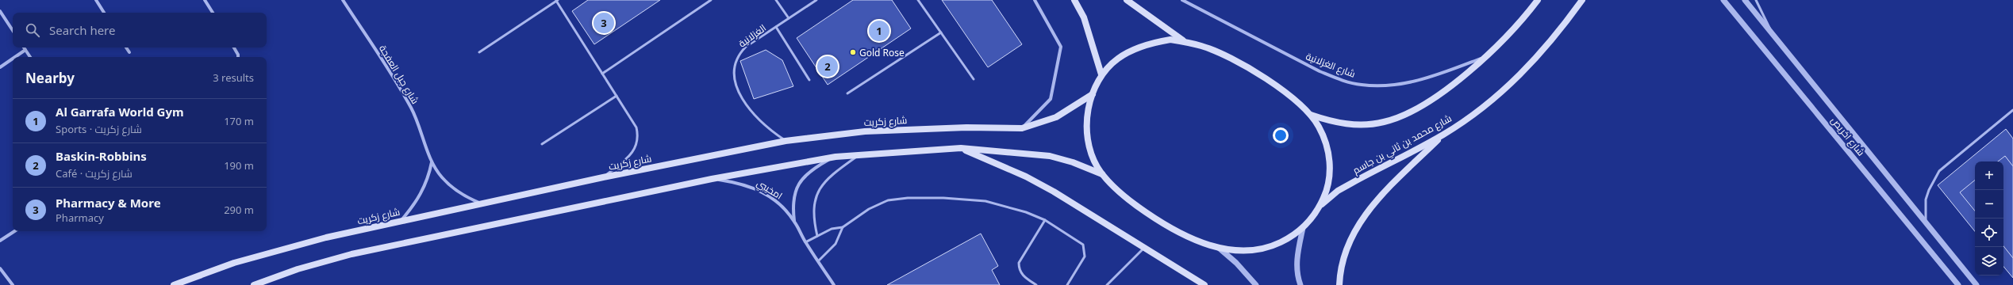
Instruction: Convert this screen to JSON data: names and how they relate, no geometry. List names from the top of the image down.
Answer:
{
  "streets": {
    "main road": ["شارع زكريت", "شارع محمد بن ثاني بن جاسم"],
    "street": [
      "شارع الغزلانية",
      "شارع جبل العفجة",
      "شارع اخريص",
      "امخيبي"
    ],
    "lane": ["الغزلانية"]
  },
  "crossings": [
    ["الغزلانية", "شارع زكريت"],
    ["شارع جبل العفجة", "شارع زكريت"]
  ],
  "places": ["Gold Rose"],
  "page": {
    "pins": ["3", "1", "2"],
    "search": "Search here",
    "heading": ["Nearby", "3 results"],
    "list": [
      {
        "mark": "1",
        "name": "Al Garrafa World Gym",
        "note": "Sports · شارع زكريت",
        "value": "170 m"
      },
      {
        "mark": "2",
        "name": "Baskin-Robbins",
        "note": "Café · شارع زكريت",
        "value": "190 m"
      },
      {
        "mark": "3",
        "name": "Pharmacy & More",
        "note": "Pharmacy",
        "value": "290 m"
      }
    ],
    "map_buttons": ["+", "−"]
  }
}
